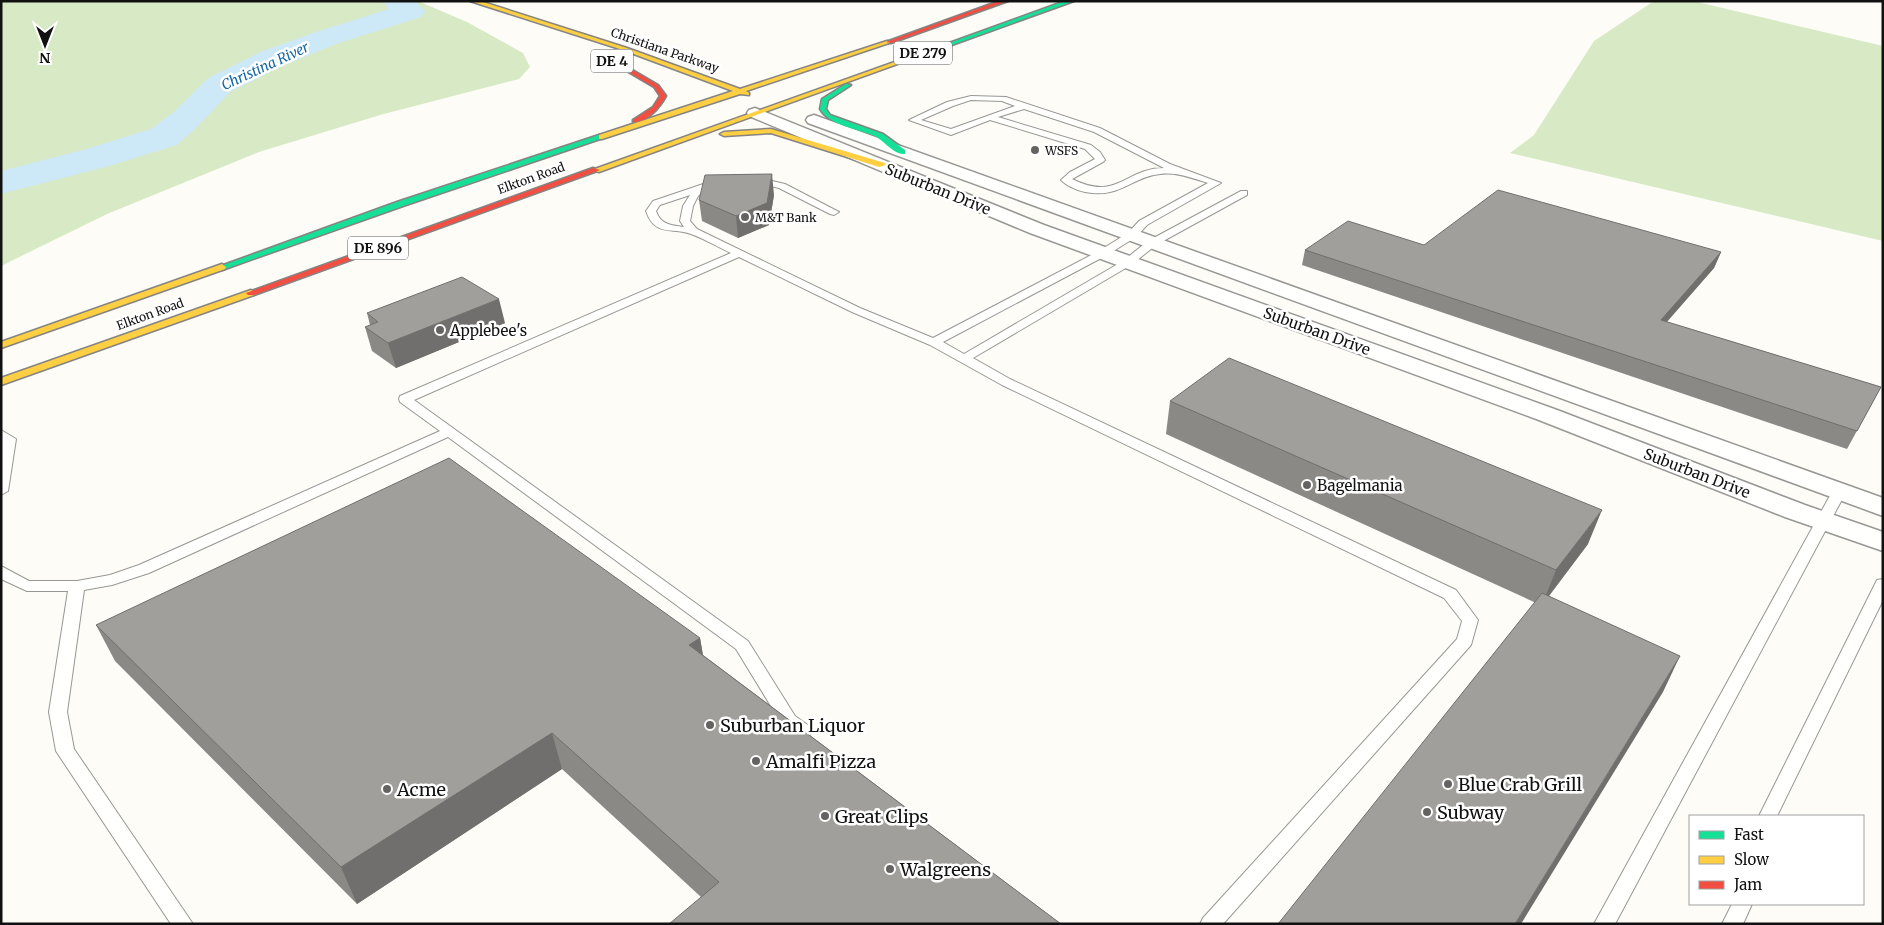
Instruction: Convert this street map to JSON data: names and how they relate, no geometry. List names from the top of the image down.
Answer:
{
  "streets": {
    "main road": [
      "Christiana Parkway",
      "DE 279",
      "DE 4",
      "Elkton Road",
      "DE 896"
    ],
    "street": ["Suburban Drive"]
  },
  "crossings": [
    ["Christiana Parkway", "DE 4"],
    ["Christiana Parkway", "Elkton Road"],
    ["Christiana Parkway", "Suburban Drive"],
    ["Elkton Road", "Suburban Drive"]
  ],
  "water": ["Christina River"],
  "places": [
    "WSFS",
    "M&T Bank",
    "Applebee's",
    "Bagelmania",
    "Suburban Liquor",
    "Amalfi Pizza",
    "Blue Crab Grill",
    "Acme",
    "Subway",
    "Great Clips",
    "Walgreens"
  ],
  "legend": ["Fast", "Slow", "Jam"],
  "north": "bottom"
}
